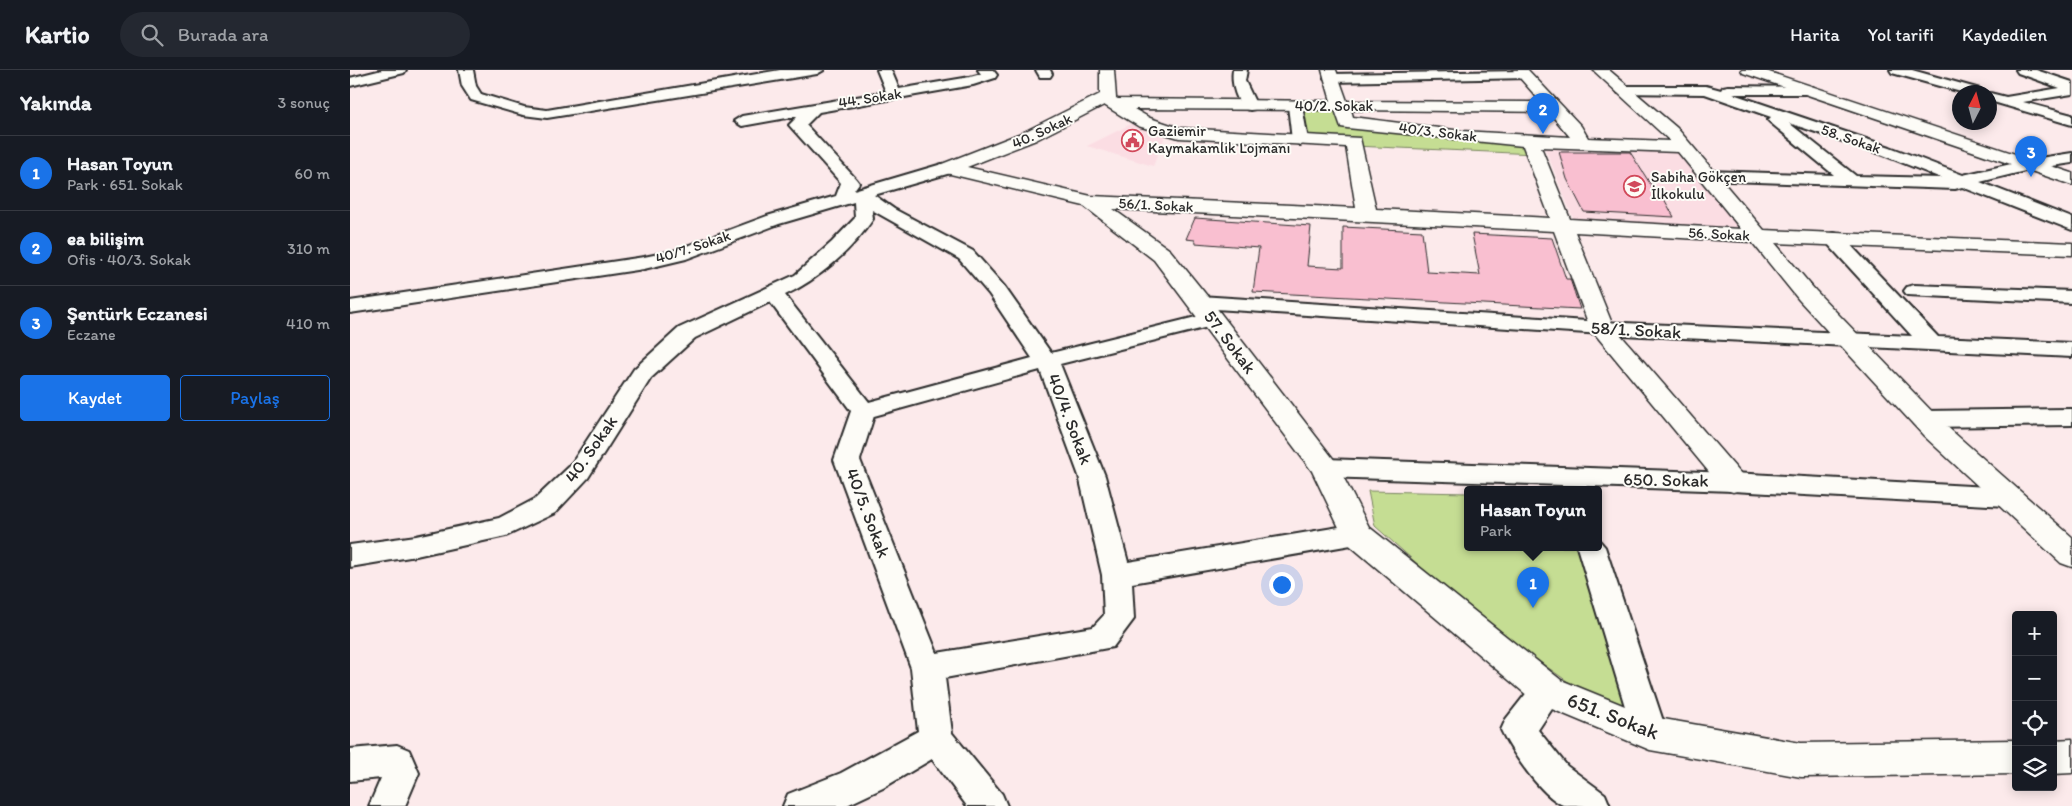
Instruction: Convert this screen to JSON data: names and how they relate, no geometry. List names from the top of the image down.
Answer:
{
  "streets": {
    "street": [
      "44. Sokak",
      "40/2. Sokak",
      "40. Sokak",
      "40/3. Sokak",
      "58. Sokak",
      "56/1. Sokak",
      "56. Sokak",
      "40/7. Sokak",
      "58/1. Sokak",
      "57. Sokak",
      "40/4. Sokak",
      "650. Sokak",
      "40/5. Sokak",
      "651. Sokak"
    ]
  },
  "crossings": [
    ["40/2. Sokak", "40. Sokak"],
    ["40/2. Sokak", "40/3. Sokak"],
    ["40. Sokak", "56/1. Sokak"],
    ["56/1. Sokak", "56. Sokak"],
    ["56/1. Sokak", "57. Sokak"],
    ["40/7. Sokak", "40/4. Sokak"],
    ["58/1. Sokak", "57. Sokak"],
    ["58/1. Sokak", "40/4. Sokak"],
    ["58/1. Sokak", "40/5. Sokak"],
    ["57. Sokak", "650. Sokak"],
    ["57. Sokak", "651. Sokak"]
  ],
  "places": {
    "public building": ["Gaziemir Kaymakamlık Lojmanı"],
    "school or university": ["Sabiha Gökçen İlkokulu"]
  },
  "north": "top",
  "page": {
    "header": "Kartio",
    "search": "Burada ara",
    "nav": ["Harita", "Yol tarifi", "Kaydedilen"],
    "heading": ["Yakında", "3 sonuç"],
    "pins": ["2", "3", "1"],
    "list": [
      {
        "mark": "1",
        "name": "Hasan Toyun",
        "note": "Park · 651. Sokak",
        "value": "60 m"
      },
      {
        "mark": "2",
        "name": "ea bilişim",
        "note": "Ofis · 40/3. Sokak",
        "value": "310 m"
      },
      {
        "mark": "3",
        "name": "Şentürk Eczanesi",
        "note": "Eczane",
        "value": "410 m"
      }
    ],
    "buttons": ["Kaydet", "Paylaş"],
    "popup": ["Hasan Toyun", "Park"],
    "map_buttons": ["+", "−"]
  }
}
